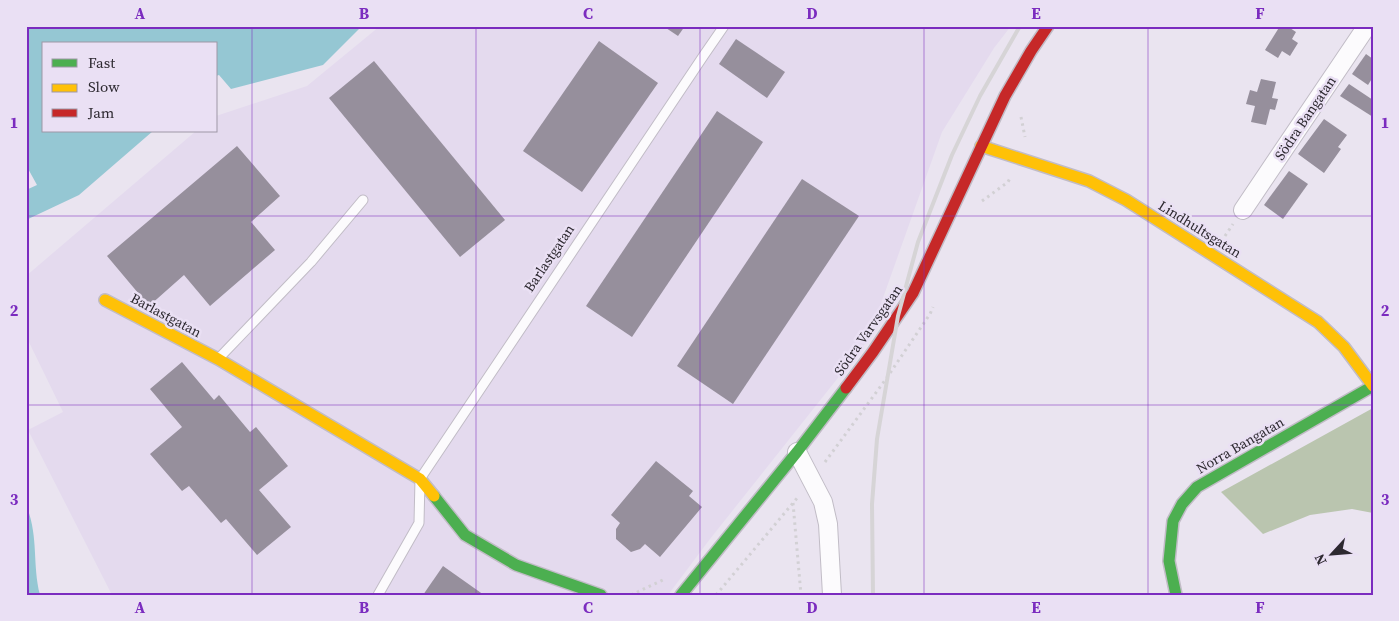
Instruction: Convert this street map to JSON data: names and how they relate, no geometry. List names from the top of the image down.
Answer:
{
  "streets": {
    "street": [
      "Södra Bangatan",
      "Lindhultsgatan",
      "Barlastgatan",
      "Södra Varvsgatan",
      "Norra Bangatan"
    ]
  },
  "crossings": [
    ["Lindhultsgatan", "Södra Varvsgatan"],
    ["Lindhultsgatan", "Norra Bangatan"]
  ],
  "legend": ["Fast", "Slow", "Jam"],
  "north": "bottom left",
  "grid": {
    "columns": [
      "A",
      "B",
      "C",
      "D",
      "E",
      "F"
    ],
    "rows": ["1", "2", "3"]
  }
}
